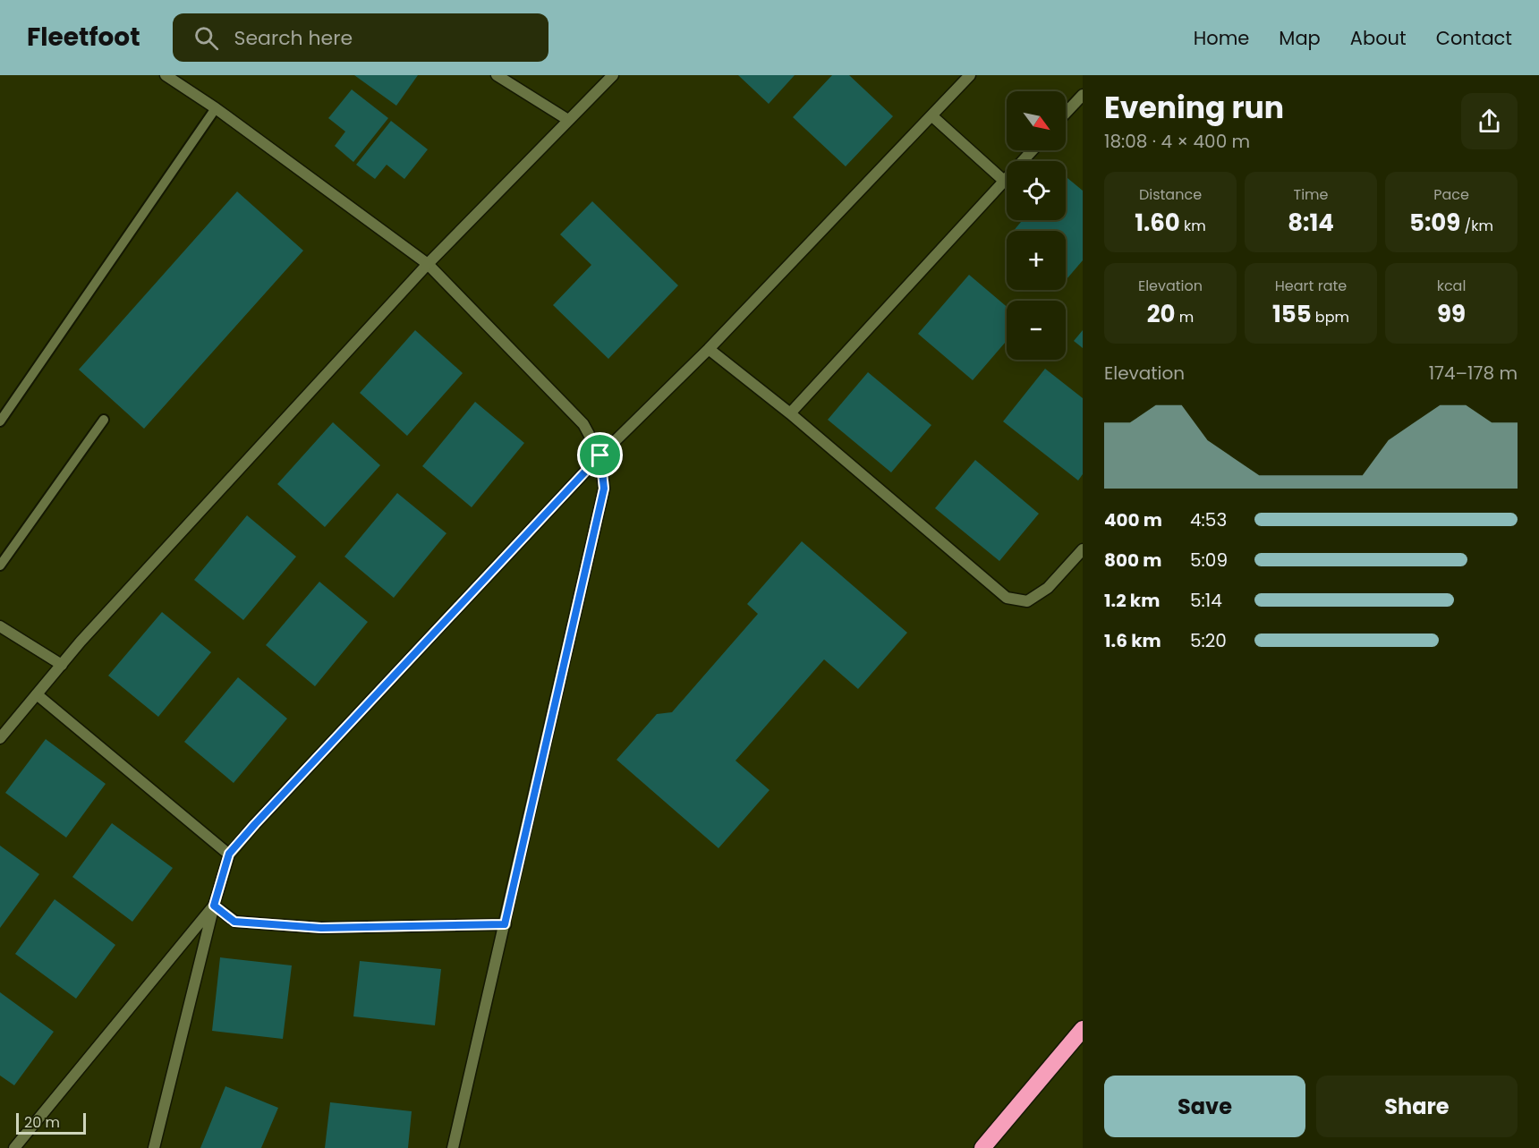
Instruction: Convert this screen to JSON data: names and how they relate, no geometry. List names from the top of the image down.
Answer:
{
  "scale_bar": "20 m",
  "north": "bottom right",
  "page": {
    "header": "Fleetfoot",
    "search": "Search here",
    "nav": [
      "Home",
      "Map",
      "About",
      "Contact"
    ],
    "heading": ["Evening run", "18:08 · 4 × 400 m"],
    "map_buttons": ["+", "−"],
    "stats": [
      ["Distance", "1.60 km"],
      ["Time", "8:14"],
      ["Pace", "5:09 /km"],
      ["Elevation", "20 m"],
      ["Heart rate", "155 bpm"],
      ["kcal", "99"]
    ],
    "chart": ["Elevation", "174–178 m"],
    "list": [
      {
        "name": "400 m",
        "note": "4:53"
      },
      {
        "name": "800 m",
        "note": "5:09"
      },
      {
        "name": "1.2 km",
        "note": "5:14"
      },
      {
        "name": "1.6 km",
        "note": "5:20"
      }
    ],
    "buttons": ["Save", "Share"],
    "scale": "20 m"
  }
}
